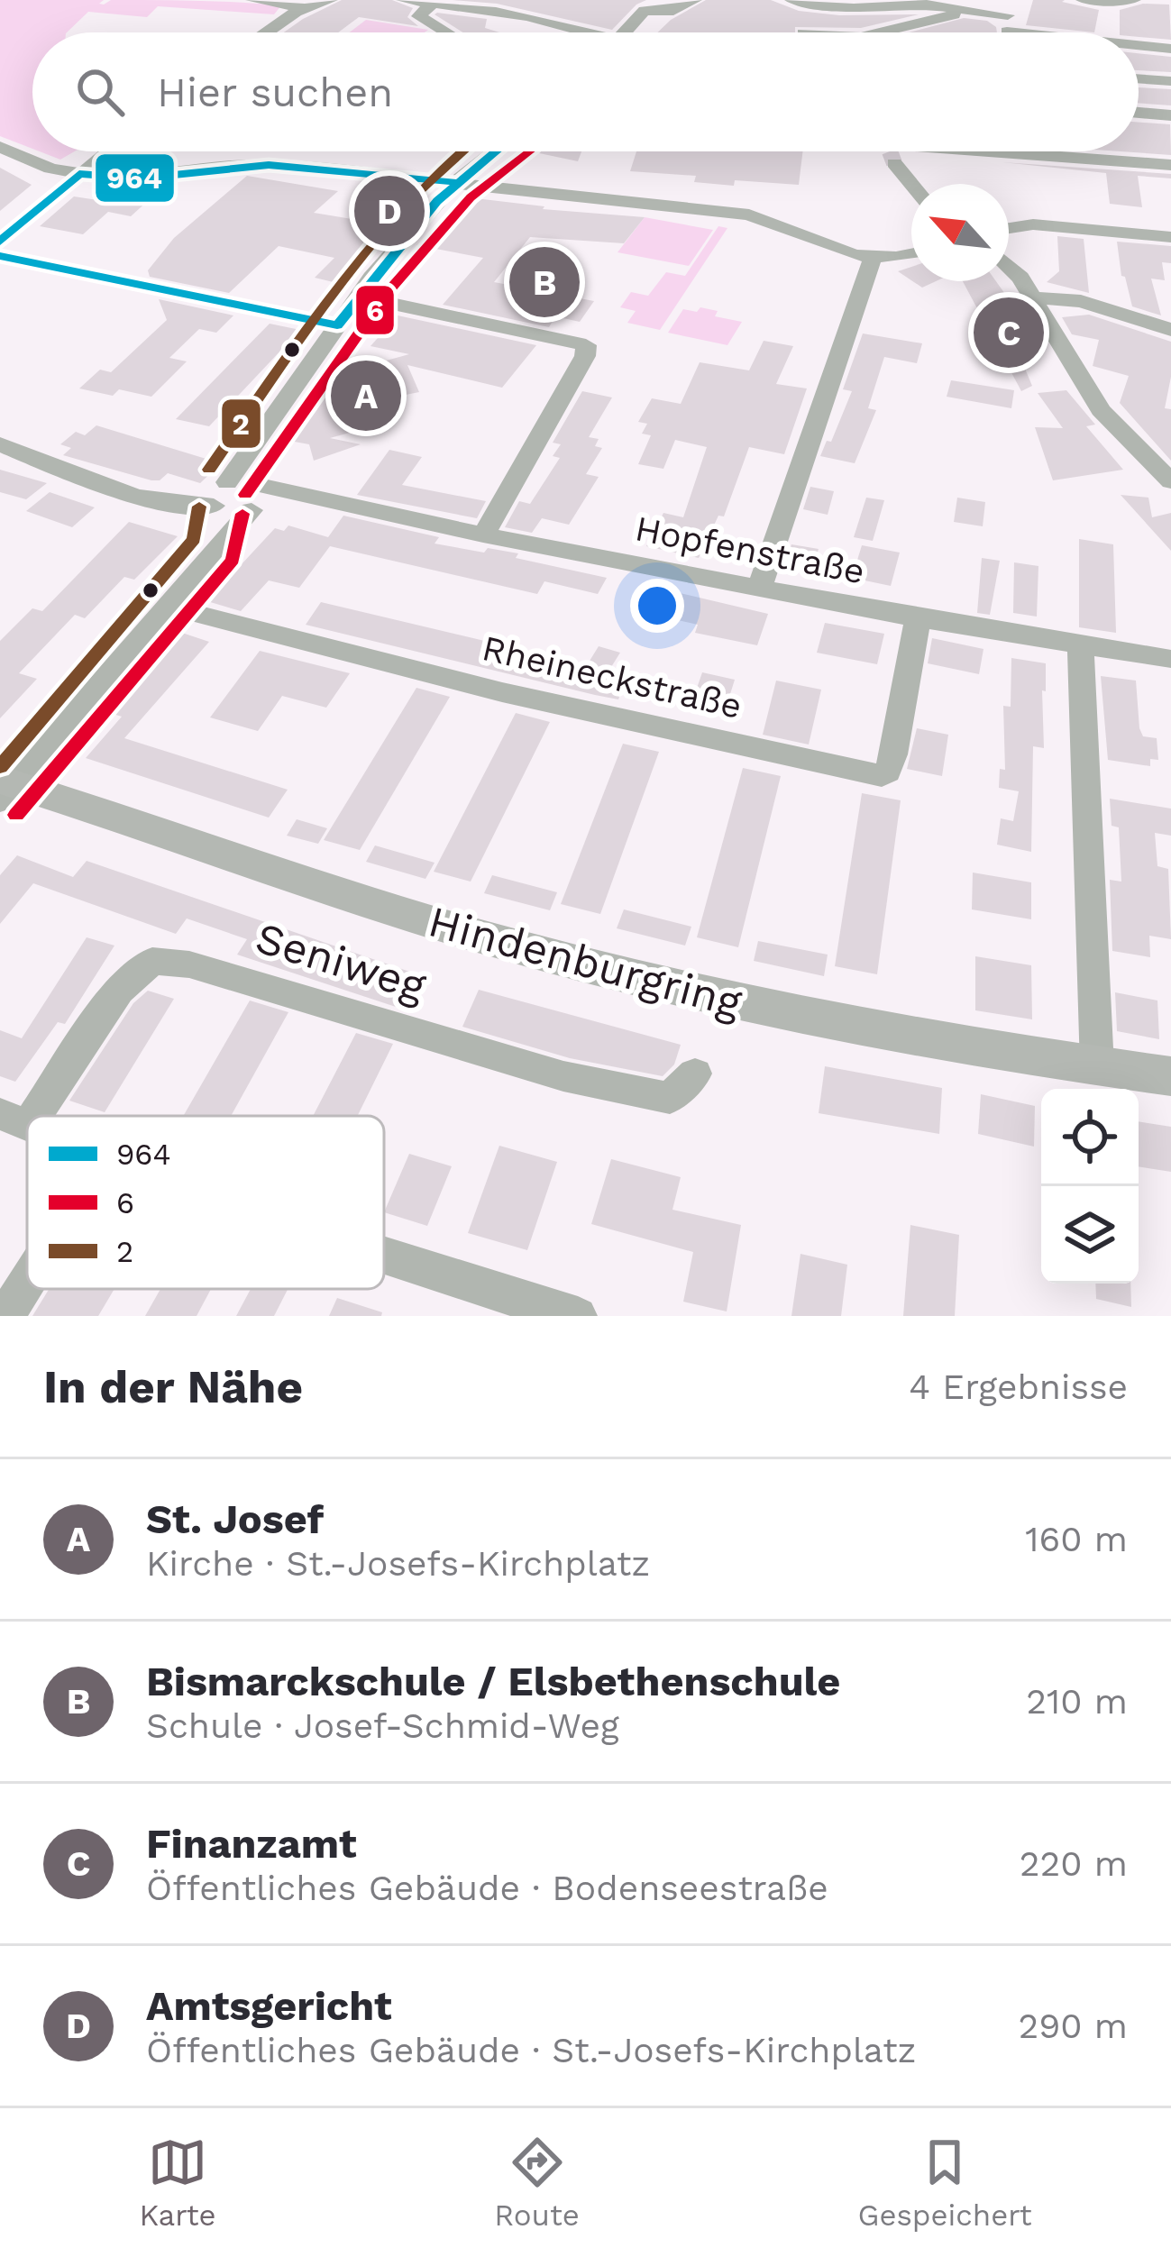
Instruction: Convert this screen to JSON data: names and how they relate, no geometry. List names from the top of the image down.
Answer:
{
  "streets": {
    "main road": ["Hindenburgring"],
    "street": ["Hopfenstraße", "Rheineckstraße", "Seniweg"]
  },
  "crossings": [
    ["Hopfenstraße", "Rheineckstraße"]
  ],
  "lines": ["transit line 964", "transit line 6", "transit line 2"],
  "legend": ["964", "6", "2"],
  "north": "top left",
  "page": {
    "search": "Hier suchen",
    "pins": [
      "D",
      "B",
      "C",
      "A"
    ],
    "heading": ["In der Nähe", "4 Ergebnisse"],
    "list": [
      {
        "mark": "A",
        "name": "St. Josef",
        "note": "Kirche · St.-Josefs-Kirchplatz",
        "value": "160 m"
      },
      {
        "mark": "B",
        "name": "Bismarckschule / Elsbethenschule",
        "note": "Schule · Josef-Schmid-Weg",
        "value": "210 m"
      },
      {
        "mark": "C",
        "name": "Finanzamt",
        "note": "Öffentliches Gebäude · Bodenseestraße",
        "value": "220 m"
      },
      {
        "mark": "D",
        "name": "Amtsgericht",
        "note": "Öffentliches Gebäude · St.-Josefs-Kirchplatz",
        "value": "290 m"
      }
    ],
    "nav": ["Karte", "Route", "Gespeichert"]
  }
}
